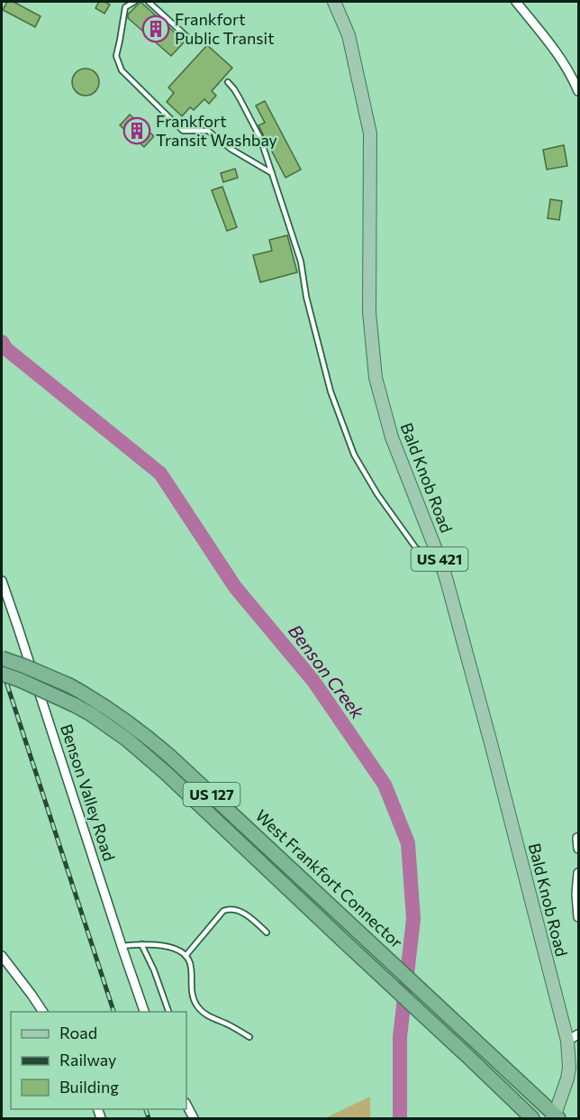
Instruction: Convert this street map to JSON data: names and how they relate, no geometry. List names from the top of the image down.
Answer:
{
  "streets": {
    "highway": ["US 127", "West Frankfort Connector"],
    "main road": ["Bald Knob Road", "US 421"],
    "street": ["Benson Valley Road"]
  },
  "crossings": [
    ["Bald Knob Road", "West Frankfort Connector"]
  ],
  "water": ["Benson Creek"],
  "places": {
    "building": ["Frankfort Public Transit", "Frankfort Transit Washbay"]
  },
  "legend": ["Road", "Railway", "Building"]
}
